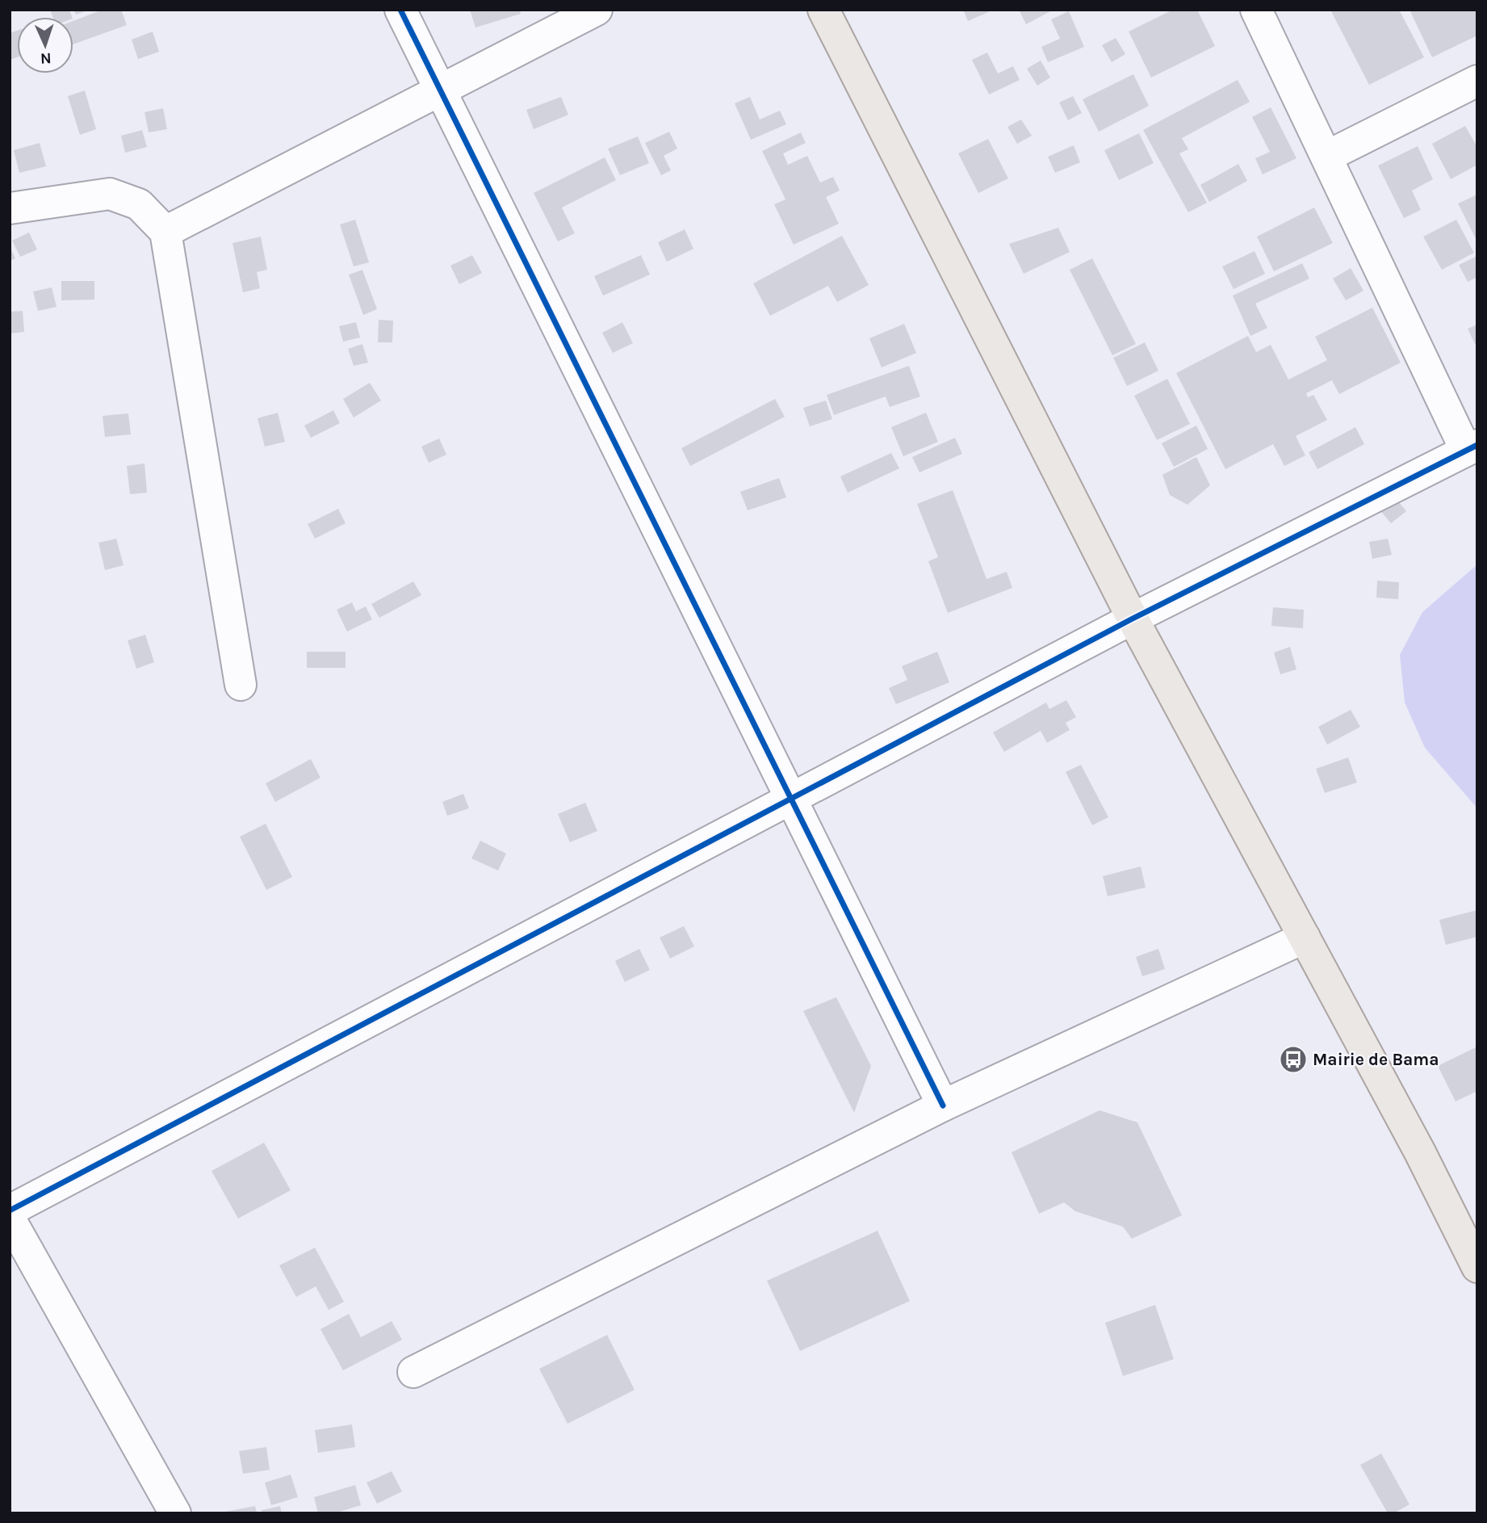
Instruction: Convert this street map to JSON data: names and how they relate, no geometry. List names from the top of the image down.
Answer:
{
  "places": {
    "bus stop": ["Mairie de Bama"]
  },
  "north": "bottom"
}
